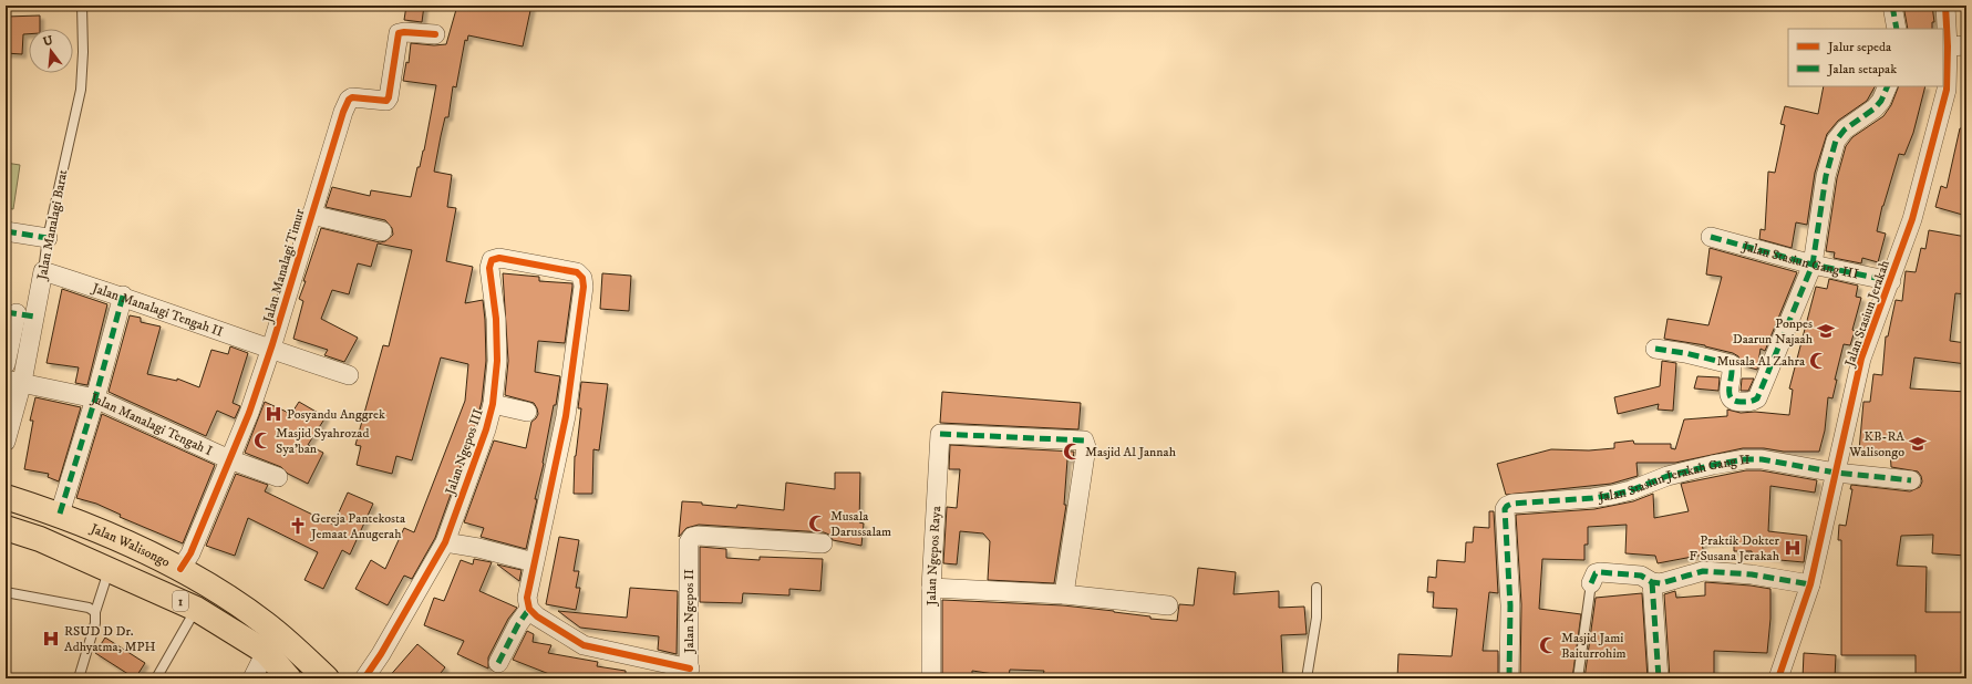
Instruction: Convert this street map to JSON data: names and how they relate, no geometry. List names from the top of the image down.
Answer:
{
  "streets": {
    "highway": ["Jalan Walisongo", "1"],
    "street": [
      "Jalan Manalagi Barat",
      "Jalan Stasiun Gang III",
      "Jalan Manalagi Timur",
      "Jalan Manalagi Tengah II",
      "Jalan Stasiun Jerakah",
      "Jalan Manalagi Tengah I",
      "Jalan Ngepos III",
      "Jalan Stasiun Jerakah Gang II",
      "Jalan Ngepos Raya",
      "Jalan Ngepos II"
    ]
  },
  "crossings": [
    ["Jalan Manalagi Barat", "Jalan Manalagi Tengah II"],
    ["Jalan Manalagi Barat", "Jalan Manalagi Tengah I"],
    ["Jalan Stasiun Gang III", "Jalan Stasiun Jerakah"],
    ["Jalan Manalagi Timur", "Jalan Manalagi Tengah II"],
    ["Jalan Manalagi Timur", "Jalan Manalagi Tengah I"],
    ["Jalan Manalagi Timur", "Jalan Walisongo"],
    ["Jalan Stasiun Jerakah", "Jalan Stasiun Jerakah Gang II"]
  ],
  "places": {
    "school or university": ["Ponpes Daarun Najaah", "KB-RA Walisongo"],
    "mosque": [
      "Musala Al Zahra",
      "Masjid Syahrozad Sya'ban",
      "Masjid Al Jannah",
      "Musala Darussalam",
      "Masjid Jami Baiturrohim"
    ],
    "hospital": ["Posyandu Anggrek", "Praktik Dokter F Susana Jerakah", "RSUD D Dr. Adhyatma, MPH"],
    "church": ["Gereja Pantekosta Jemaat Anugerah"]
  },
  "legend": ["Jalur sepeda", "Jalan setapak"],
  "north": "top"
}
